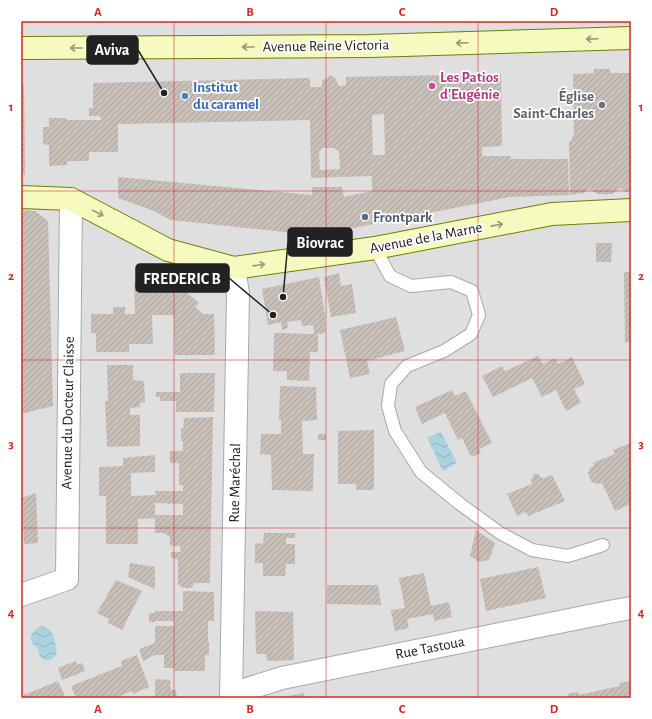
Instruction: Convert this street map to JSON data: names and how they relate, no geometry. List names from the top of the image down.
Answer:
{
  "streets": {
    "main road": ["Avenue Reine Victoria", "Avenue de la Marne"],
    "street": ["Avenue du Docteur Claisse", "Rue Maréchal", "Rue Tastoua"]
  },
  "crossings": [
    ["Avenue de la Marne", "Avenue du Docteur Claisse"],
    ["Avenue de la Marne", "Rue Maréchal"],
    ["Rue Maréchal", "Rue Tastoua"]
  ],
  "one_way": ["Avenue Reine Victoria", "Avenue de la Marne"],
  "places": [
    "Les Patios d'Eugénie",
    "Aviva",
    "Institut du caramel",
    "Église Saint-Charles",
    "Frontpark",
    "Biovrac",
    "FREDERIC B"
  ],
  "grid": {
    "columns": [
      "A",
      "B",
      "C",
      "D"
    ],
    "rows": [
      "1",
      "2",
      "3",
      "4"
    ]
  }
}
